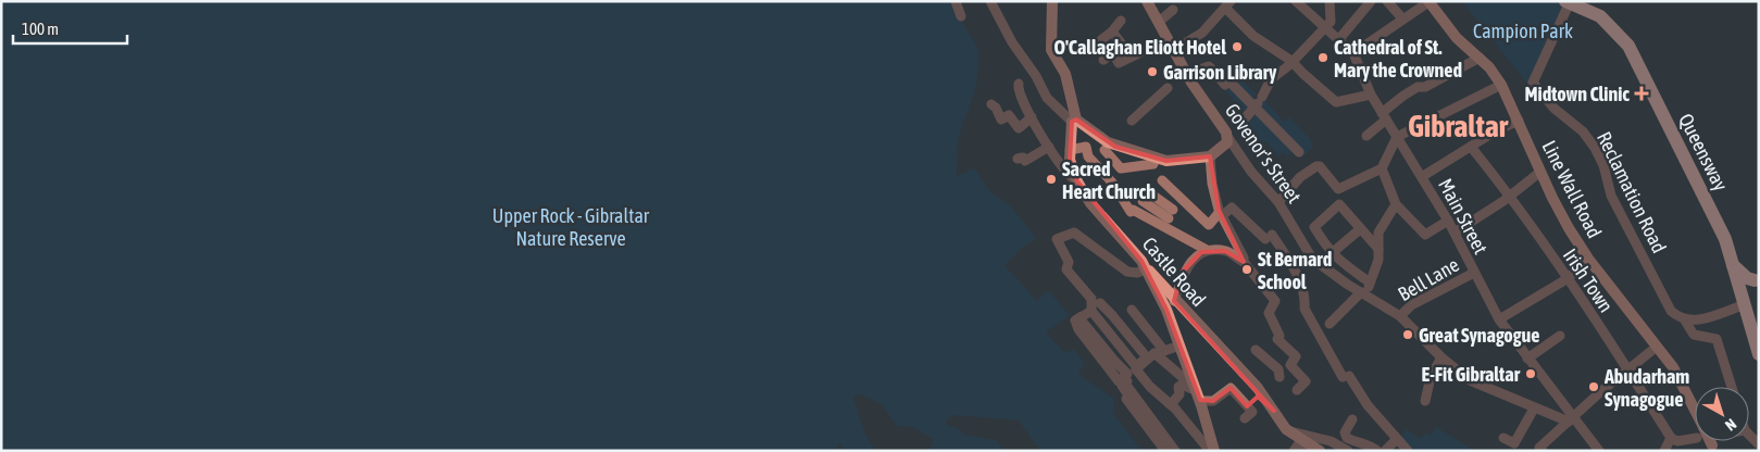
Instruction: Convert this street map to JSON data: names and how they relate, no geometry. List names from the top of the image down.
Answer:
{
  "streets": {
    "main road": ["Queensway"],
    "street": [
      "Govenor's Street",
      "Line Wall Road",
      "Reclamation Road",
      "Main Street",
      "Castle Road",
      "Bell Lane",
      "Irish Town"
    ]
  },
  "crossings": [
    ["Queensway", "Reclamation Road"],
    ["Govenor's Street", "Main Street"],
    ["Govenor's Street", "Bell Lane"],
    ["Main Street", "Bell Lane"]
  ],
  "districts": ["Gibraltar"],
  "parks": ["Campion Park", "Upper Rock - Gibraltar Nature Reserve"],
  "places": {
    "other": [
      "O'Callaghan Eliott Hotel",
      "Cathedral of St. Mary the Crowned",
      "Garrison Library",
      "Sacred Heart Church",
      "St Bernard School",
      "Great Synagogue",
      "E-Fit Gibraltar",
      "Abudarham Synagogue"
    ],
    "health": ["Midtown Clinic"]
  },
  "scale_bar": "100 m",
  "north": "bottom right"
}
